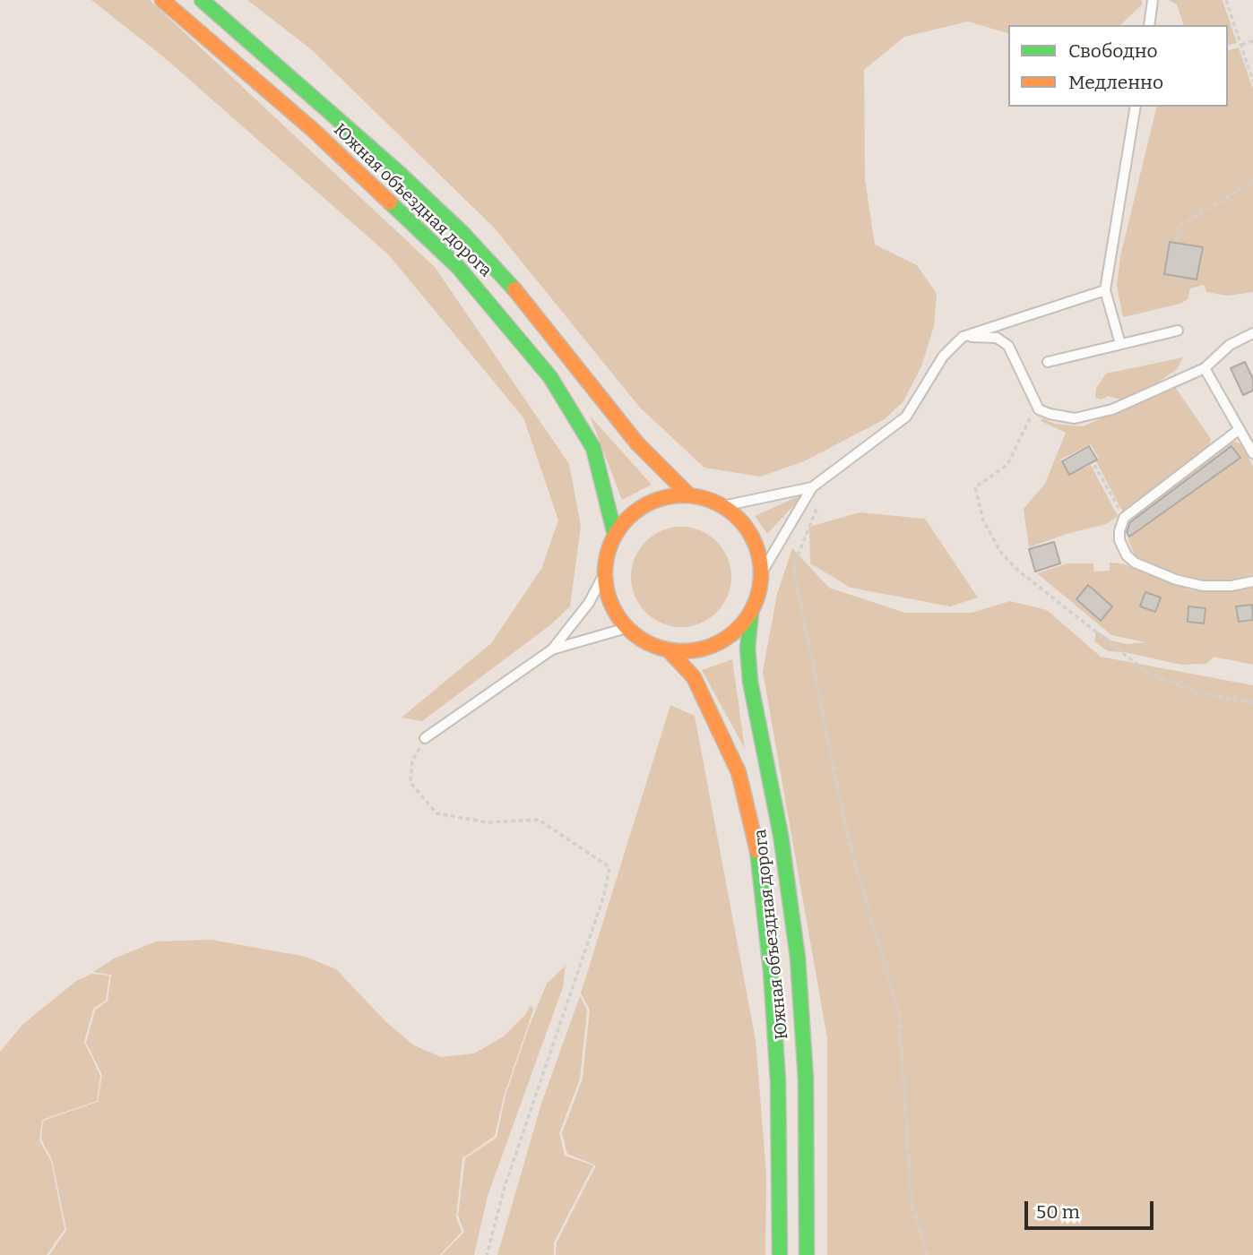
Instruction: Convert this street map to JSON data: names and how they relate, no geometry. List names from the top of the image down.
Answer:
{
  "streets": {
    "main road": ["Южная объездная дорога"]
  },
  "legend": ["Свободно", "Медленно"],
  "scale_bar": "50 m"
}
